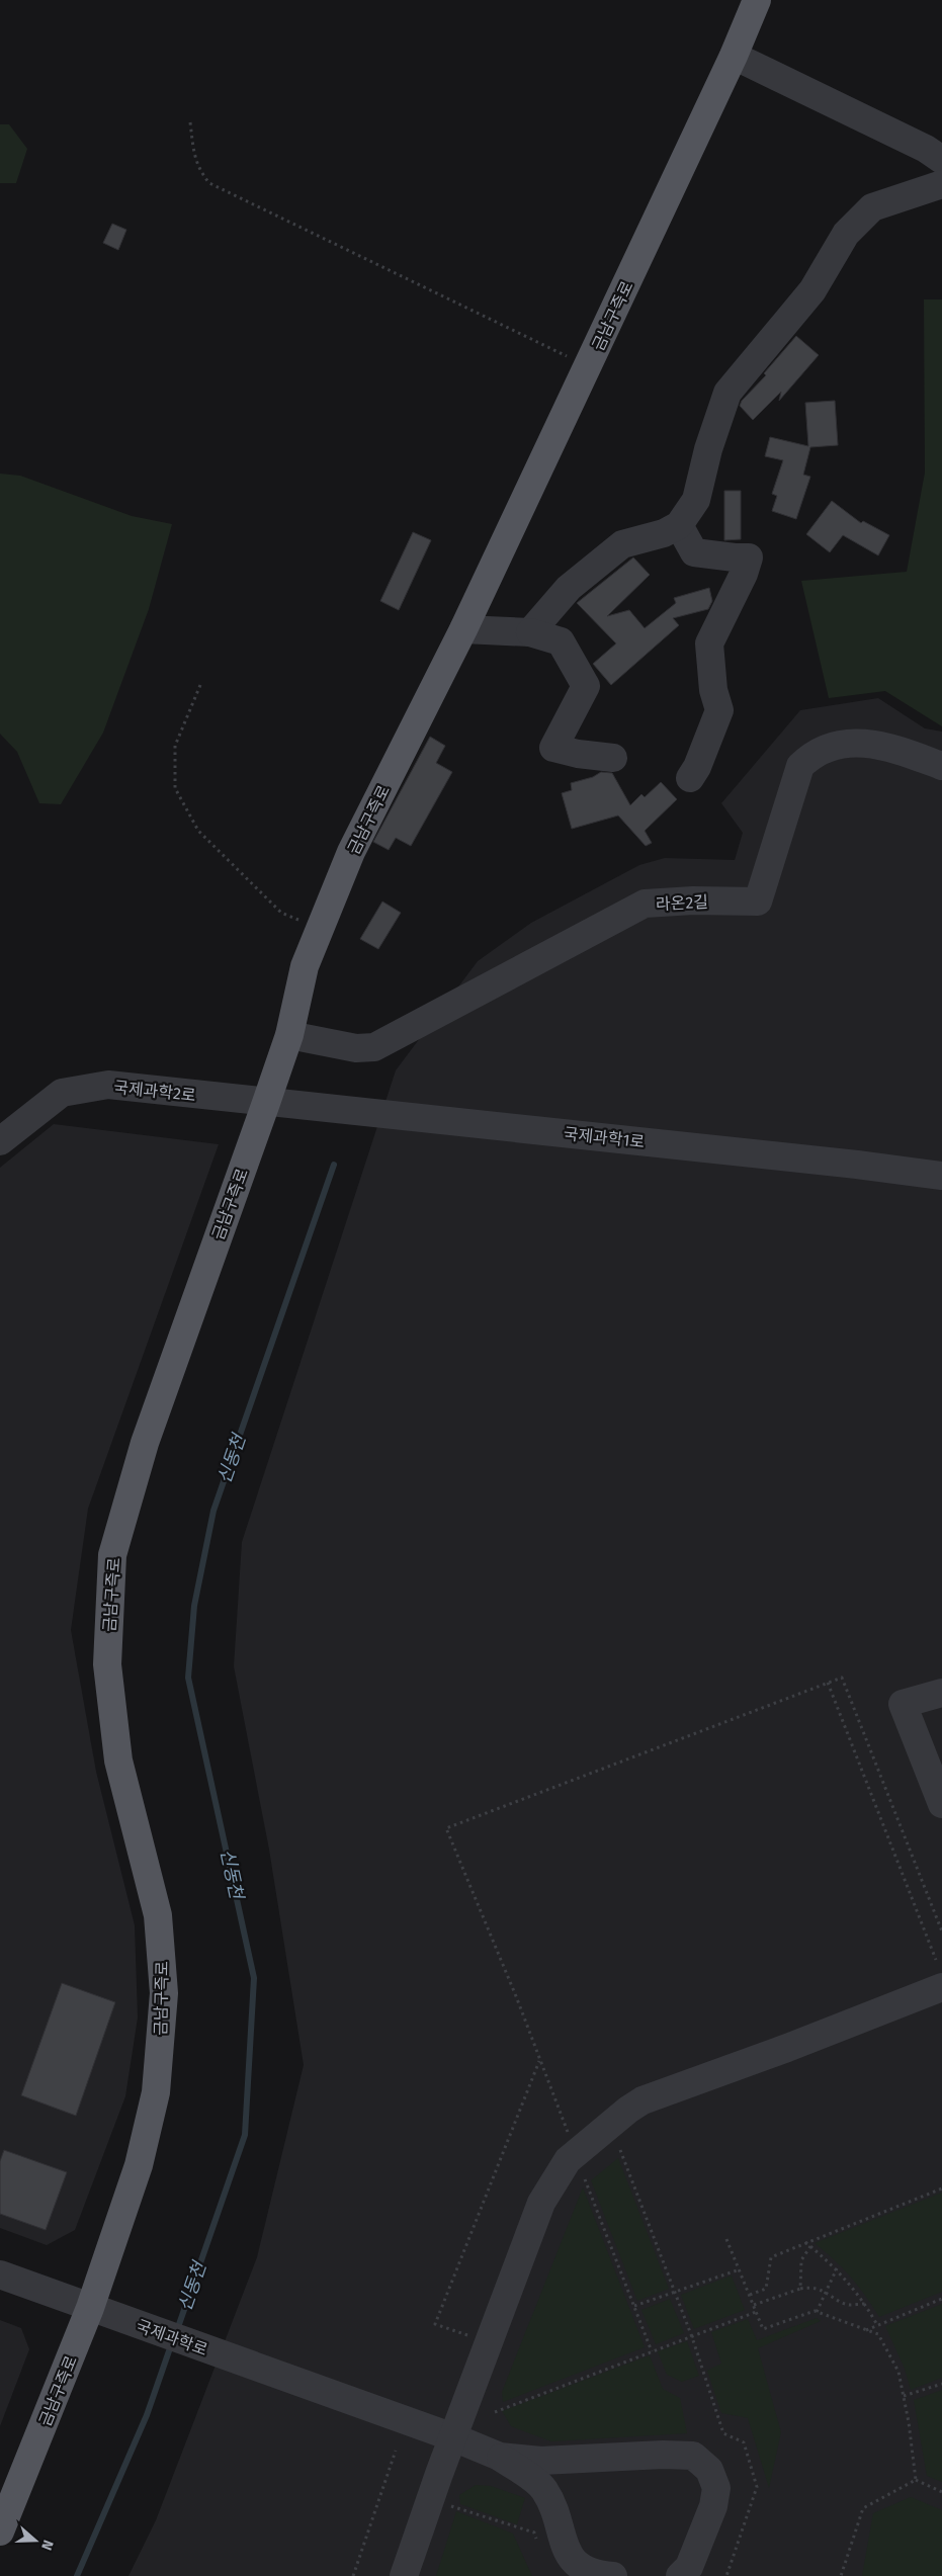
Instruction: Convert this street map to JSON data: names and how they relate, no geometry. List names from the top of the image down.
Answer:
{
  "streets": {
    "main road": ["금남구즉로"],
    "street": [
      "라온2길",
      "국제과학2로",
      "국제과학1로",
      "국제과학로"
    ]
  },
  "crossings": [
    ["금남구즉로", "라온2길"],
    ["금남구즉로", "국제과학2로"],
    ["금남구즉로", "국제과학1로"],
    ["금남구즉로", "국제과학로"],
    ["국제과학2로", "국제과학1로"]
  ],
  "water": ["신동천"],
  "north": "right"
}
